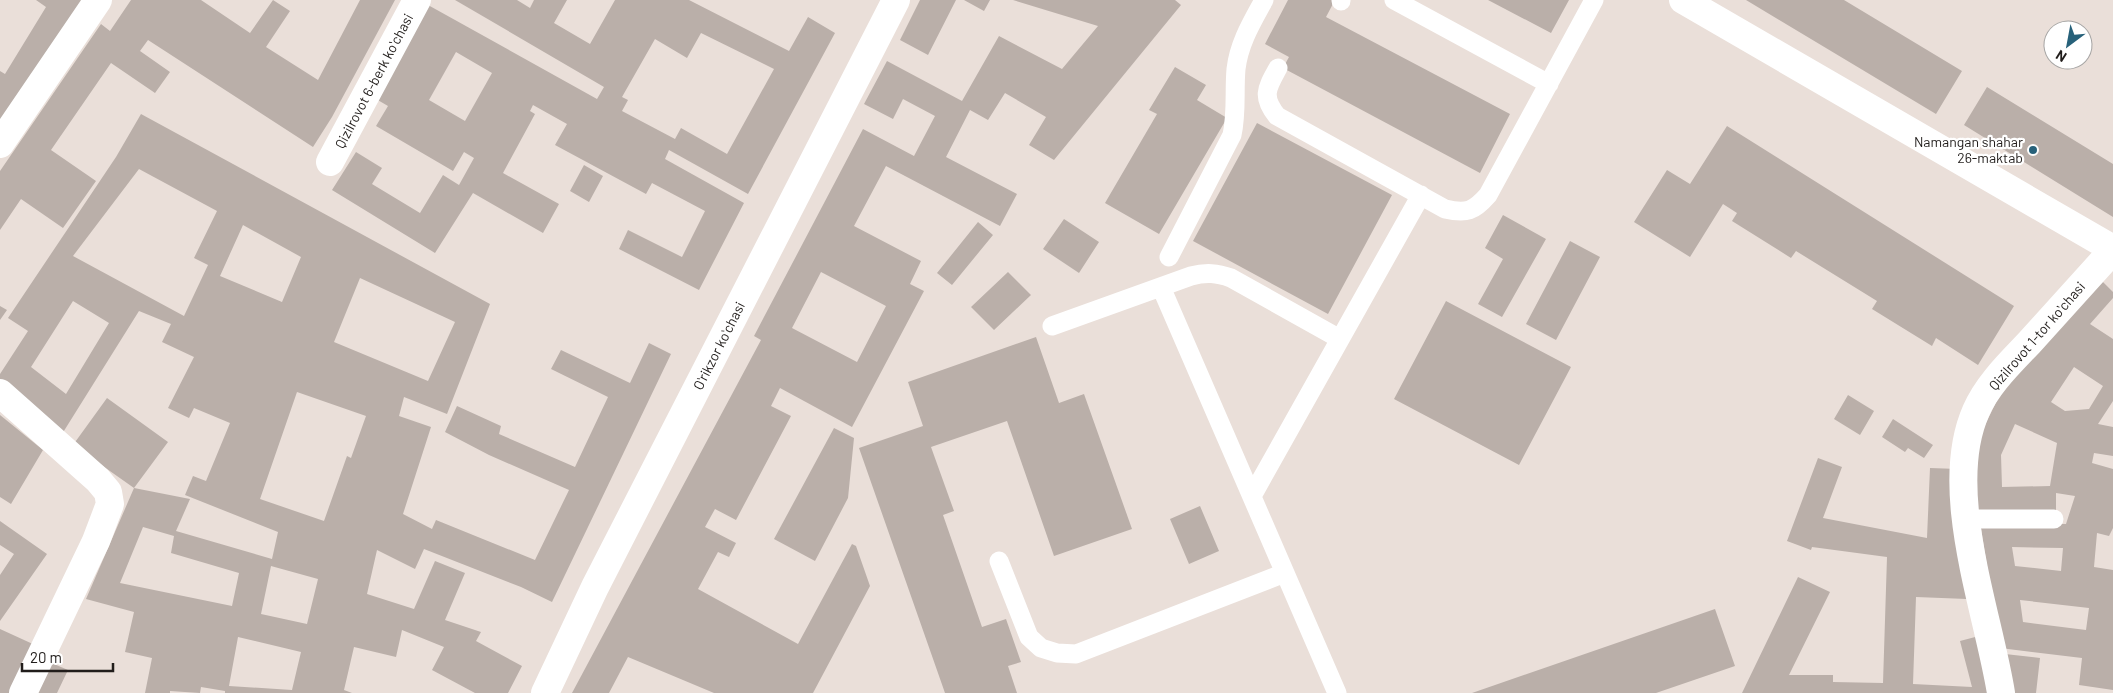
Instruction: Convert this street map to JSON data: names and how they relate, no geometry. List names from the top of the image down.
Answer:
{
  "streets": {
    "street": ["Qizilrovot 6-berk koʻchasi", "Qizilrovot 1-tor koʻchasi", "Oʻrikzor koʻchasi"]
  },
  "places": ["Namangan shahar 26-maktab"],
  "scale_bar": "20 m",
  "north": "bottom left"
}
